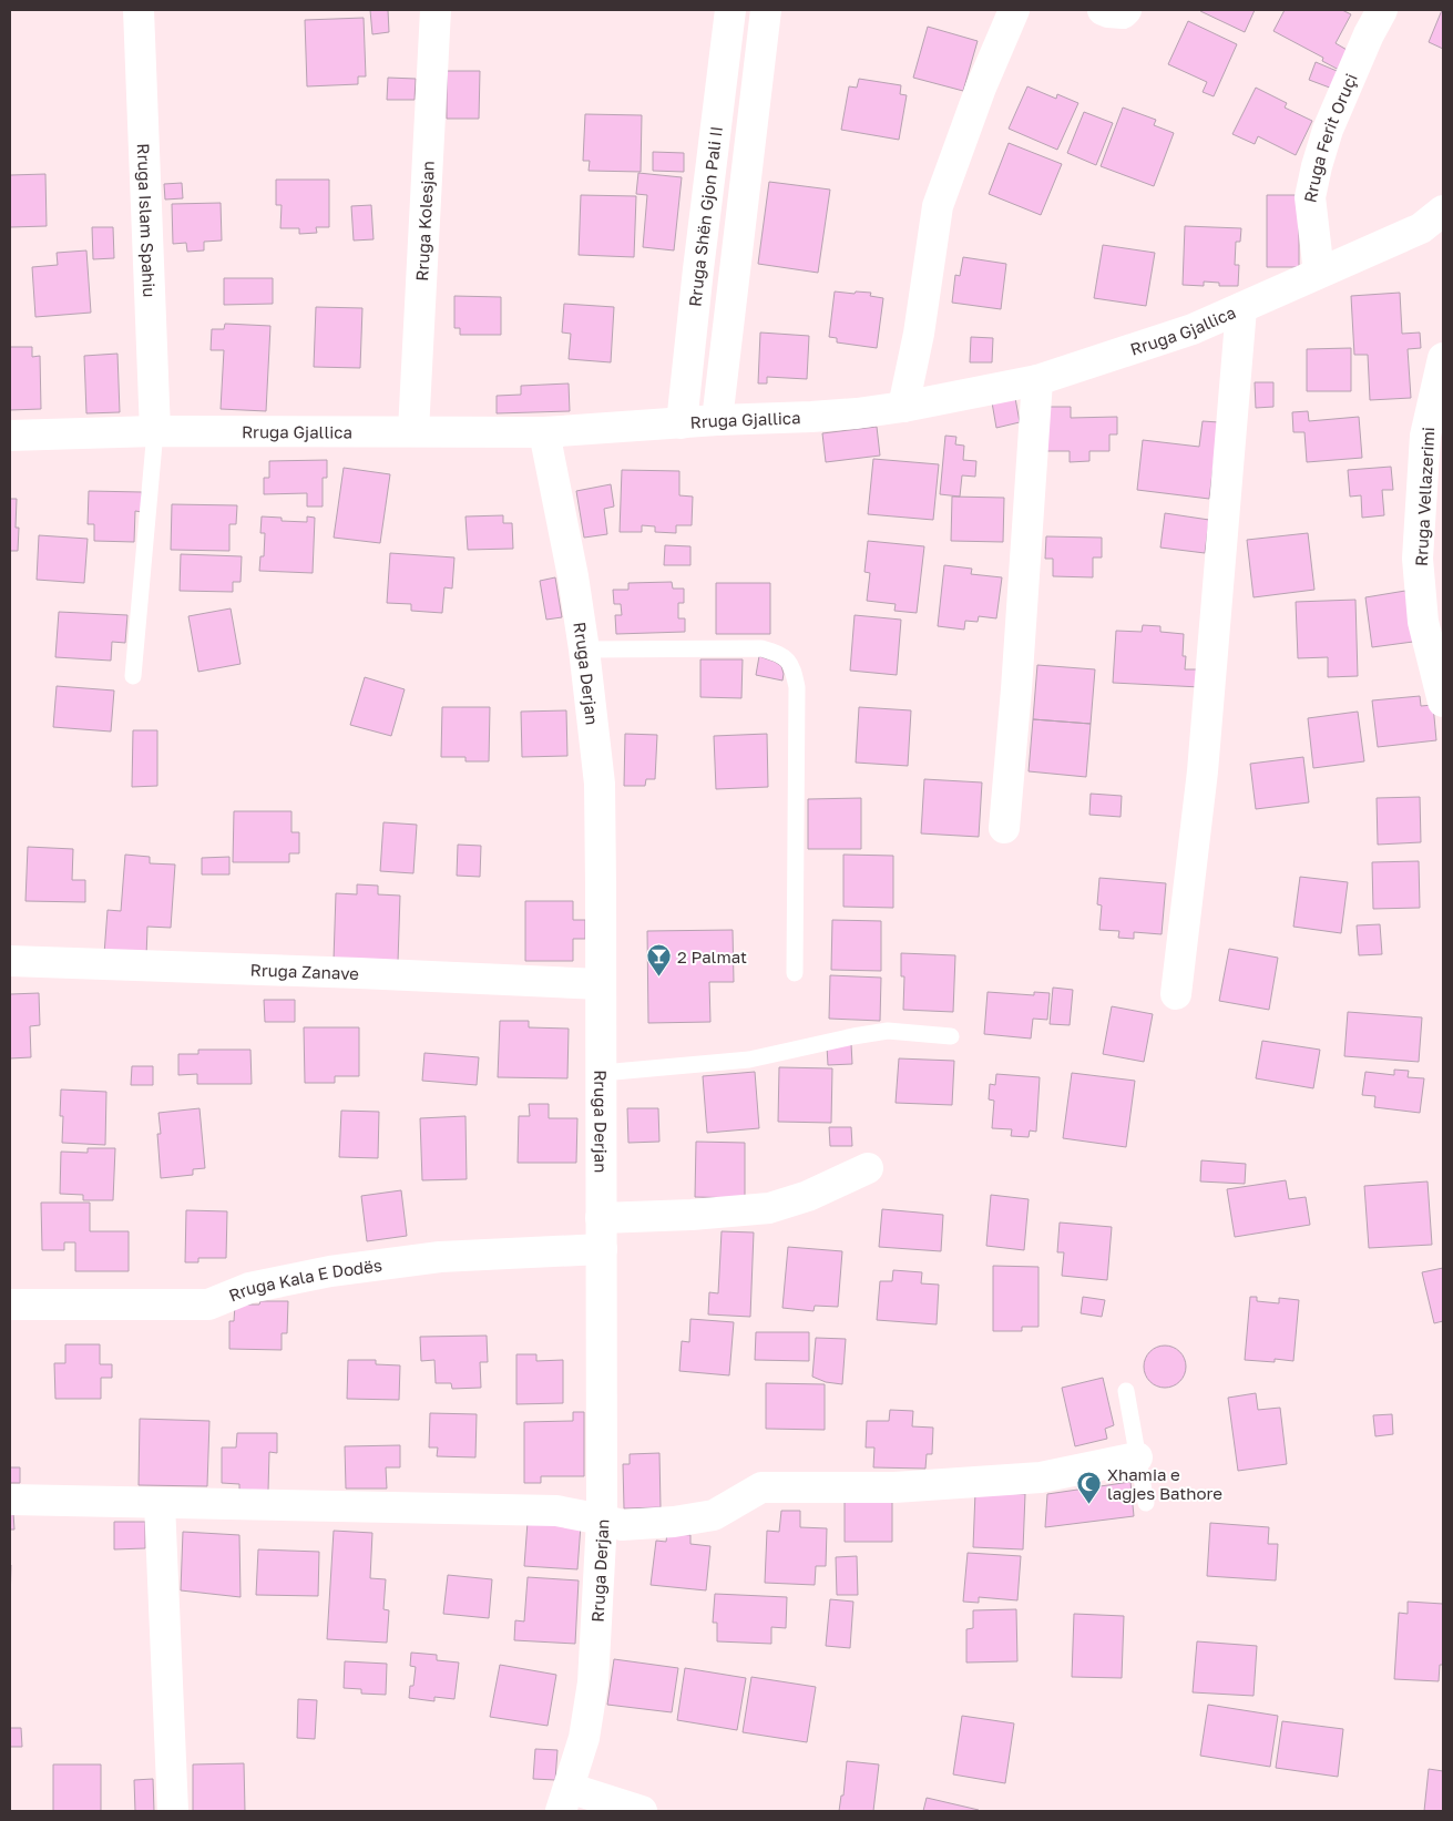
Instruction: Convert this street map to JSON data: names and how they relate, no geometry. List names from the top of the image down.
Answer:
{
  "streets": {
    "street": [
      "Rruga Ferit Oruçi",
      "Rruga Shën Gjon Pali II",
      "Rruga Islam Spahiu",
      "Rruga Kolesjan",
      "Rruga Gjallica",
      "Rruga Vellazerimi",
      "Rruga Derjan",
      "Rruga Zanave",
      "Rruga Kala E Dodës"
    ]
  },
  "crossings": [
    ["Rruga Ferit Oruçi", "Rruga Gjallica"],
    ["Rruga Shën Gjon Pali II", "Rruga Gjallica"],
    ["Rruga Islam Spahiu", "Rruga Gjallica"],
    ["Rruga Kolesjan", "Rruga Gjallica"],
    ["Rruga Gjallica", "Rruga Derjan"],
    ["Rruga Derjan", "Rruga Zanave"],
    ["Rruga Derjan", "Rruga Kala E Dodës"]
  ],
  "places": {
    "bar": ["2 Palmat"],
    "mosque": ["Xhamia e lagjes Bathore"]
  }
}
